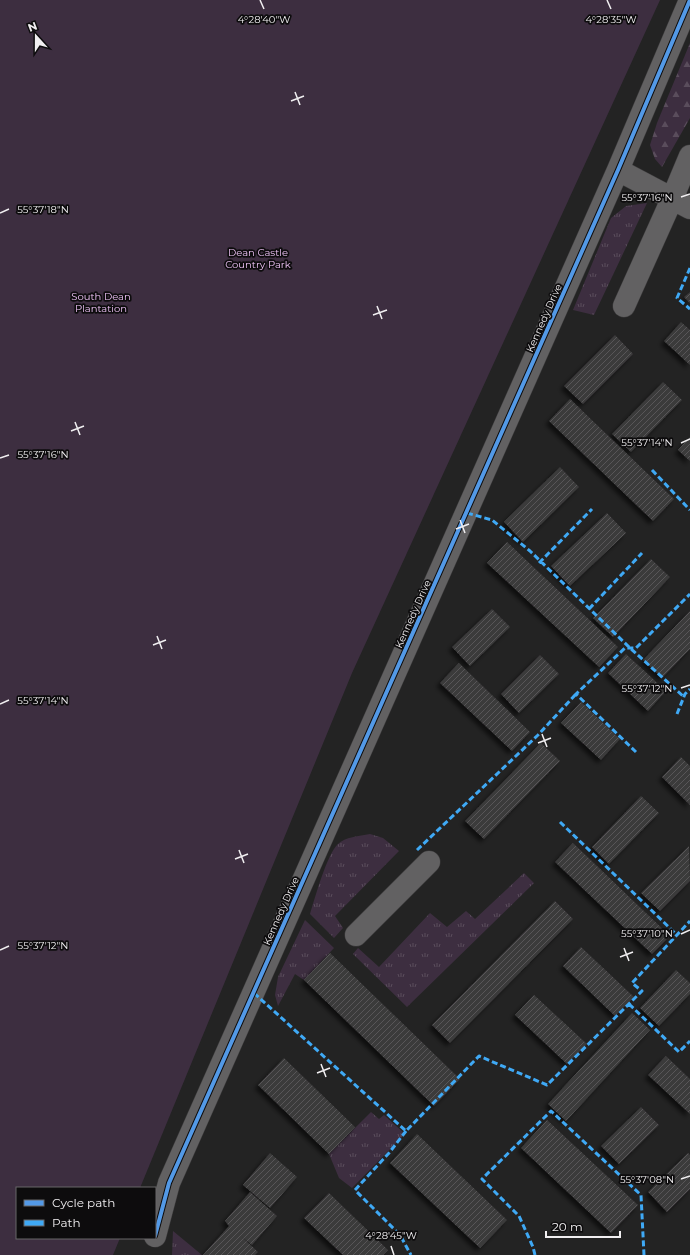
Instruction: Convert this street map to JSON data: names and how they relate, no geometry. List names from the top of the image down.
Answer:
{
  "streets": {
    "street": ["Kennedy Drive"]
  },
  "parks": ["Dean Castle Country Park", "South Dean Plantation"],
  "legend": ["Cycle path", "Path"],
  "scale_bar": "20 m",
  "north": "top",
  "coordinates": [
    "4°28'40\"W",
    "4°28'35\"W",
    "55°37'16\"N",
    "55°37'18\"N",
    "55°37'14\"N",
    "55°37'12\"N",
    "55°37'10\"N",
    "55°37'08\"N",
    "4°28'45\"W"
  ]
}
